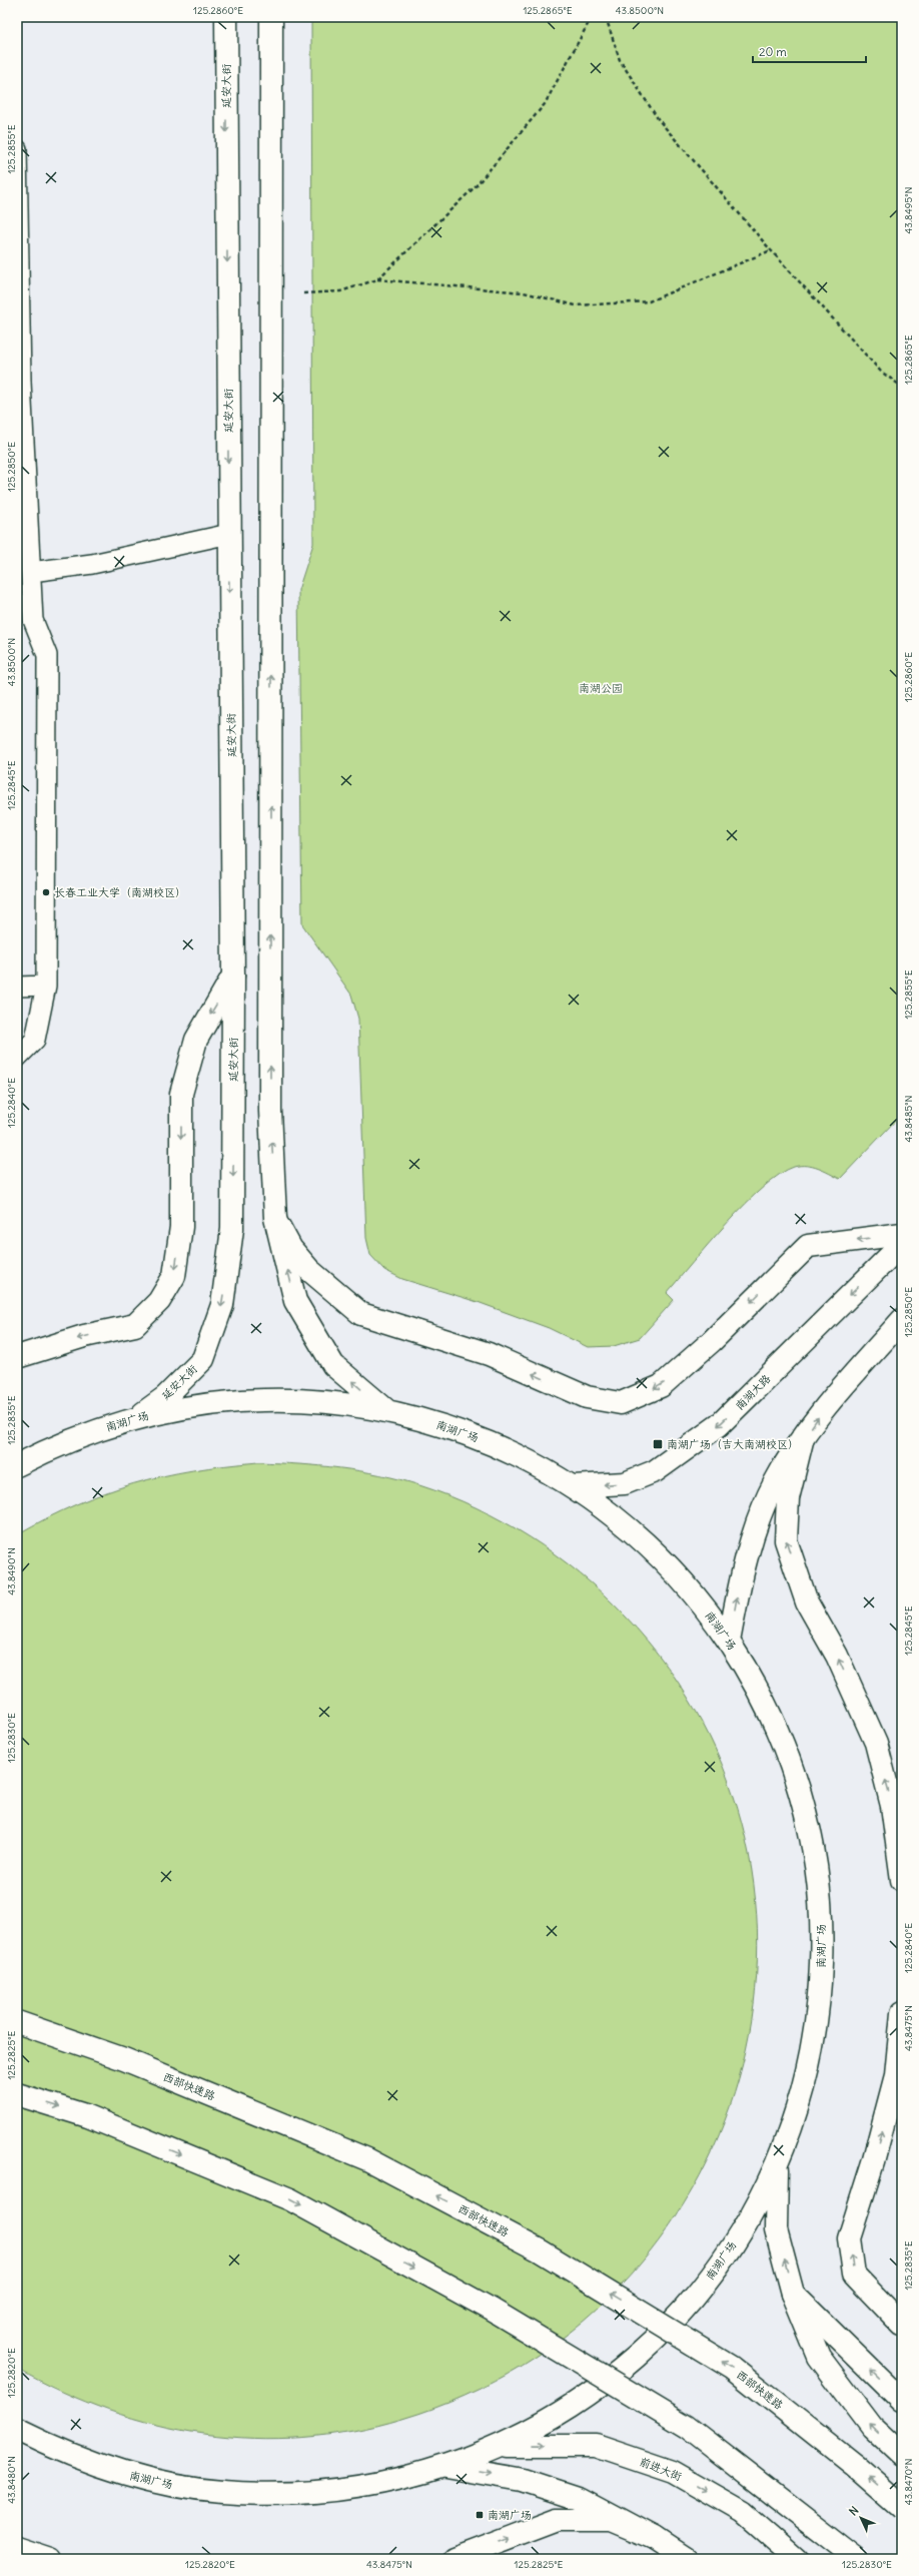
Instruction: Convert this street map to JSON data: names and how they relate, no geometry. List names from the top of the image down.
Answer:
{
  "streets": {
    "main road": [
      "延安大街",
      "南湖大路",
      "南湖广场",
      "西部快速路",
      "前进大街"
    ]
  },
  "crossings": [
    ["延安大街", "南湖广场"],
    ["南湖大路", "南湖广场"],
    ["南湖广场", "前进大街"]
  ],
  "parks": ["南湖公园"],
  "places": {
    "other": ["长春工业大学（南湖校区）"],
    "transit": ["南湖广场（吉大南湖校区）", "南湖广场"]
  },
  "scale_bar": "20 m",
  "north": "top left",
  "coordinates": [
    "125.2860°E",
    "125.2865°E",
    "43.8500°N",
    "125.2855°E",
    "43.8495°N",
    "125.2850°E",
    "125.2845°E",
    "125.2840°E",
    "43.8485°N",
    "125.2835°E",
    "43.8490°N",
    "125.2830°E",
    "43.8475°N",
    "125.2825°E",
    "125.2820°E",
    "43.8480°N",
    "43.8470°N"
  ]
}
